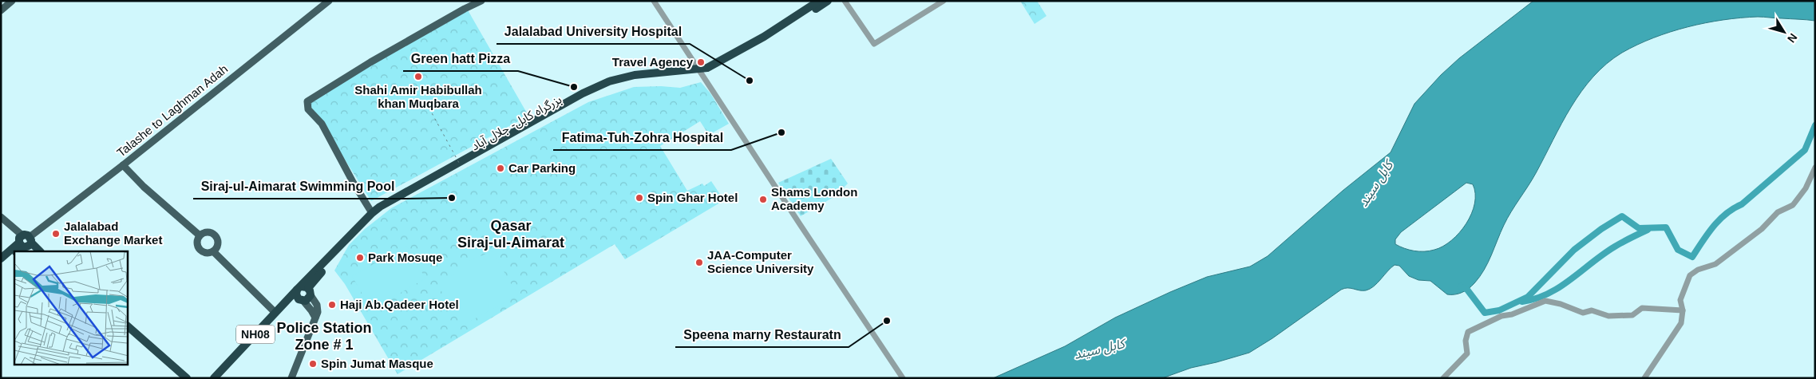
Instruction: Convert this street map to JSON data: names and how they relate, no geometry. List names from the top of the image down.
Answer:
{
  "streets": {
    "highway": ["بزرگراه کابل- جلال آباد", "NH08"],
    "main road": ["Talashe to Laghman Adah"]
  },
  "districts": ["Qasar Siraj-ul-Aimarat", "Police Station Zone # 1"],
  "water": ["کابل سيند"],
  "places": [
    "Travel Agency",
    "Shahi Amir Habibullah khan Muqbara",
    "Jalalabad University Hospital",
    "Green hatt Pizza",
    "Fatima-Tuh-Zohra Hospital",
    "Car Parking",
    "Siraj-ul-Aimarat Swimming Pool",
    "Spin Ghar Hotel",
    "Shams London Academy",
    "Jalalabad Exchange Market",
    "Park Mosuqe",
    "JAA-Computer Science University",
    "Haji Ab.Qadeer Hotel",
    "Speena marny Restauratn",
    "Spin Jumat Masque"
  ],
  "north": "bottom right"
}
